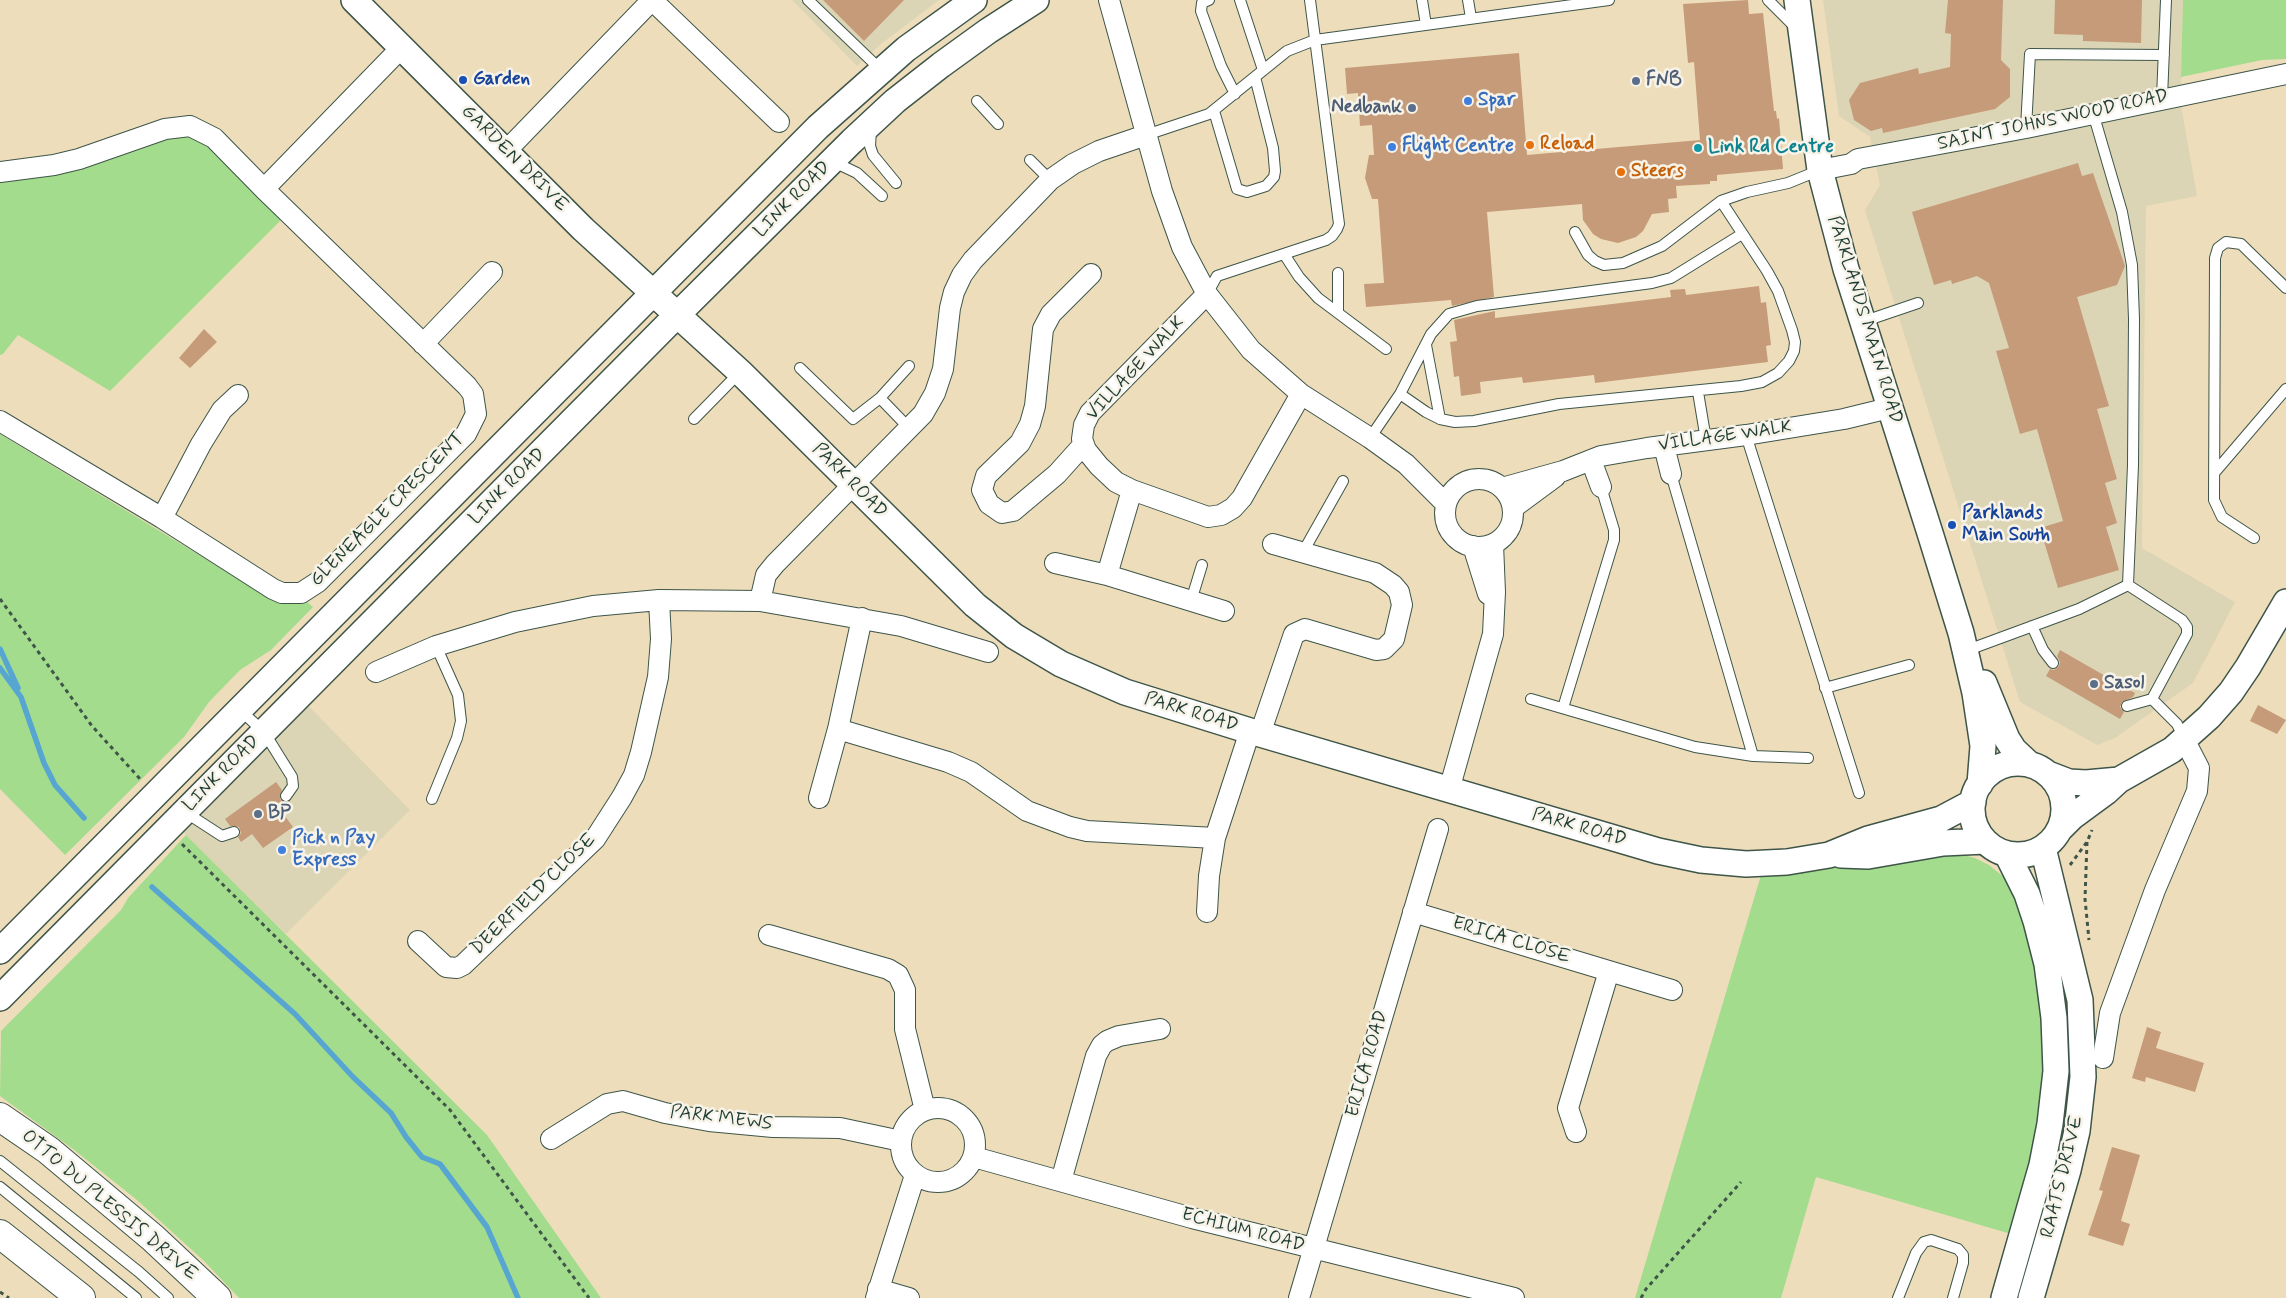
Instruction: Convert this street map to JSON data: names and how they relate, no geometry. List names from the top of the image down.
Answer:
{
  "streets": {
    "main road": ["OTTO DU PLESSIS DRIVE"],
    "street": [
      "SAINT JOHNS WOOD ROAD",
      "GARDEN DRIVE",
      "LINK ROAD",
      "PARKLANDS MAIN ROAD",
      "VILLAGE WALK",
      "PARK ROAD",
      "GLENEAGLE CRESCENT",
      "DEERFIELD CLOSE",
      "ERICA CLOSE",
      "ERICA ROAD",
      "PARK MEWS",
      "RAATS DRIVE",
      "ECHIUM ROAD"
    ]
  },
  "crossings": [
    ["SAINT JOHNS WOOD ROAD", "PARKLANDS MAIN ROAD"],
    ["GARDEN DRIVE", "LINK ROAD"],
    ["GARDEN DRIVE", "PARK ROAD"],
    ["LINK ROAD", "PARK ROAD"],
    ["PARKLANDS MAIN ROAD", "VILLAGE WALK"],
    ["PARKLANDS MAIN ROAD", "PARK ROAD"],
    ["PARKLANDS MAIN ROAD", "RAATS DRIVE"],
    ["PARK ROAD", "RAATS DRIVE"],
    ["ERICA CLOSE", "ERICA ROAD"],
    ["ERICA ROAD", "ECHIUM ROAD"],
    ["PARK MEWS", "ECHIUM ROAD"]
  ],
  "places": [
    "Garden",
    "FNB",
    "Spar",
    "Nedbank",
    "Reload",
    "Flight Centre",
    "Link Rd Centre",
    "Steers",
    "Parklands Main South",
    "Sasol",
    "BP",
    "Pick n Pay Express"
  ]
}
